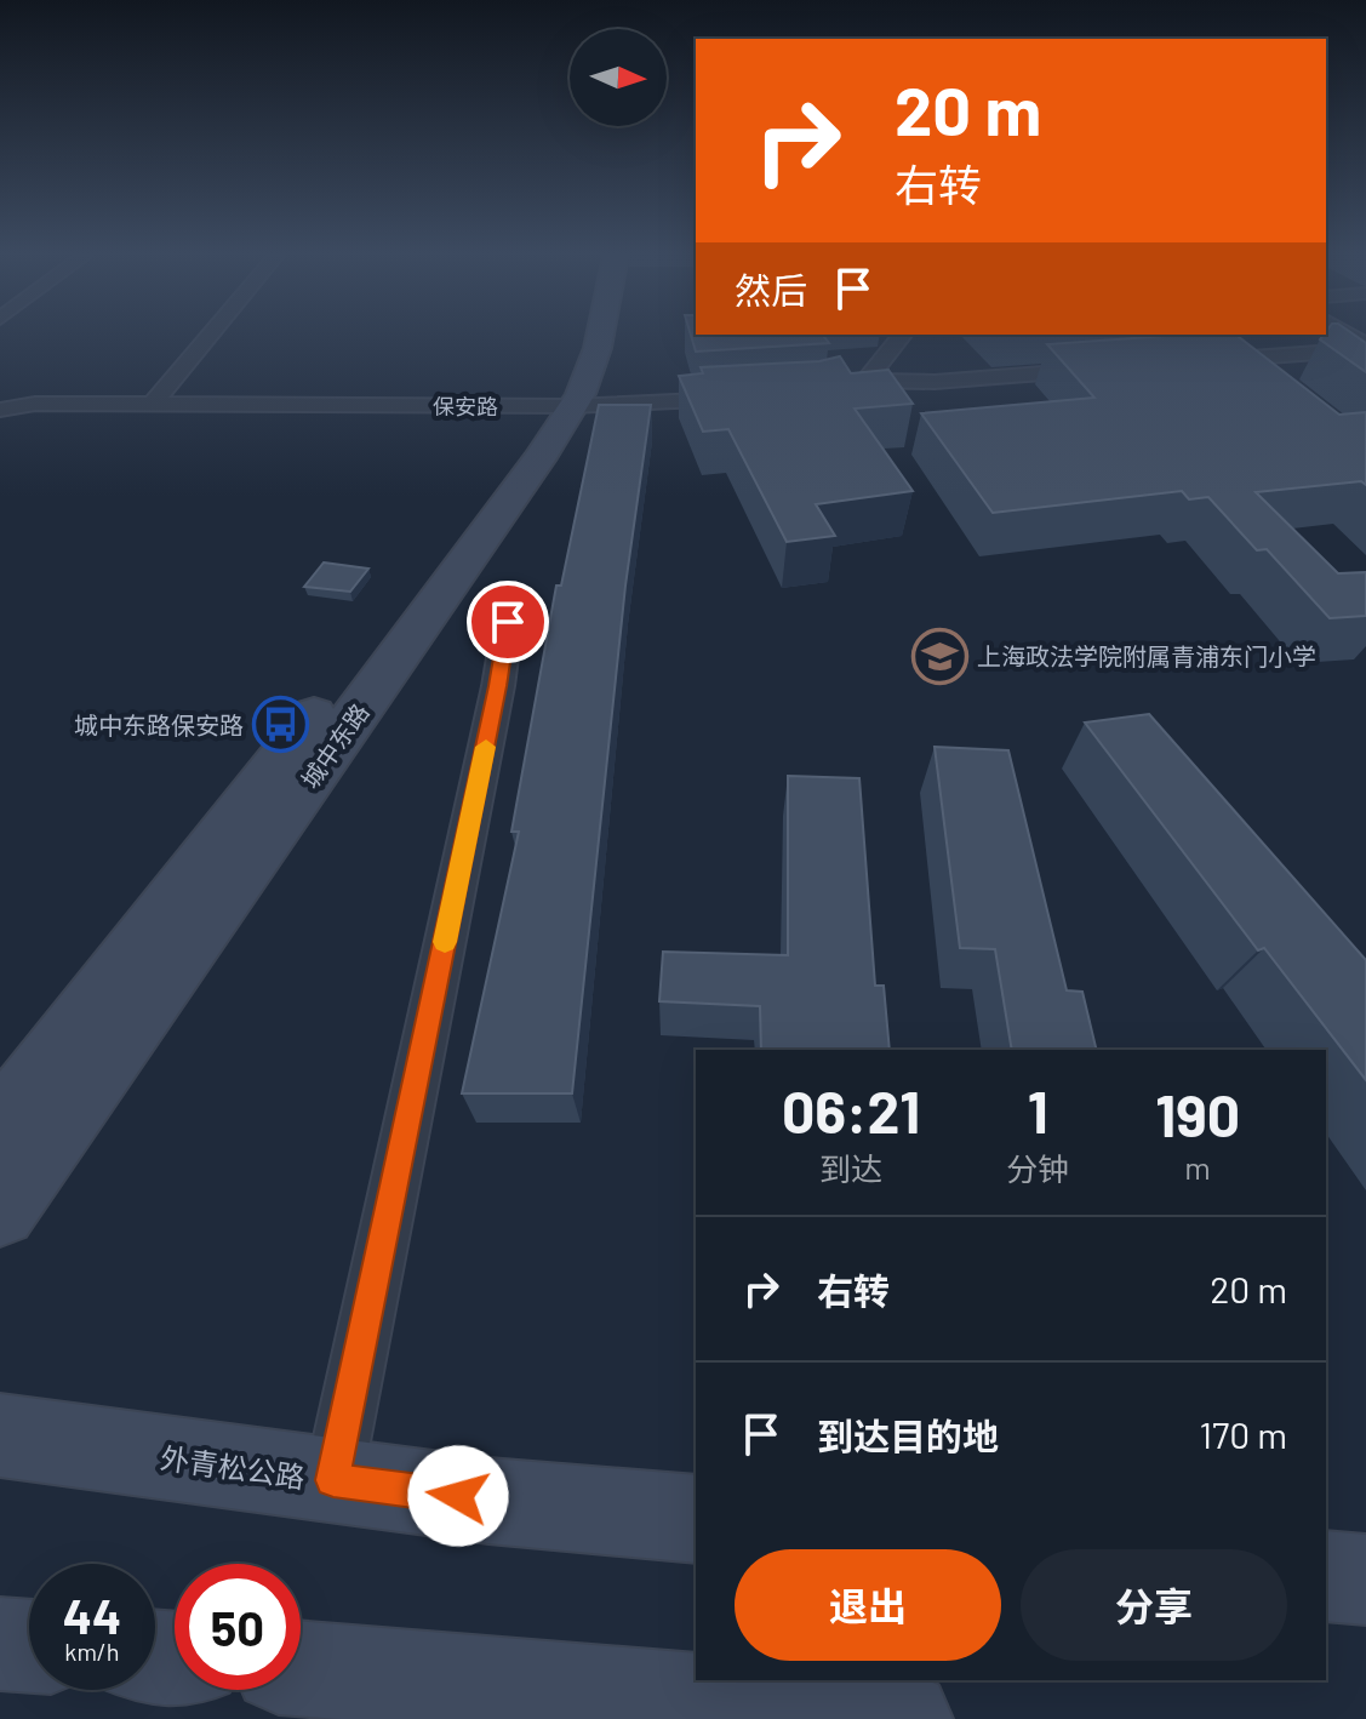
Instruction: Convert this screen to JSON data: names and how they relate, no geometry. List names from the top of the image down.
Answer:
{
  "streets": {
    "main road": ["城中东路", "外青松公路"],
    "street": ["保安路"]
  },
  "crossings": [
    ["保安路", "城中东路"]
  ],
  "places": {
    "school or university": ["上海政法学院附属青浦东门小学"],
    "bus stop": ["城中东路保安路"]
  },
  "north": "right",
  "page": {
    "turn": ["20 m", "右转"],
    "then": "然后",
    "eta": [
      "06:21",
      "到达",
      "1",
      "分钟",
      "190",
      "m"
    ],
    "list": [
      {
        "name": "右转",
        "value": "20 m"
      },
      {
        "name": "到达目的地",
        "value": "170 m"
      }
    ],
    "buttons": ["退出", "分享"],
    "speed": "44 km/h",
    "limit": "50"
  }
}
